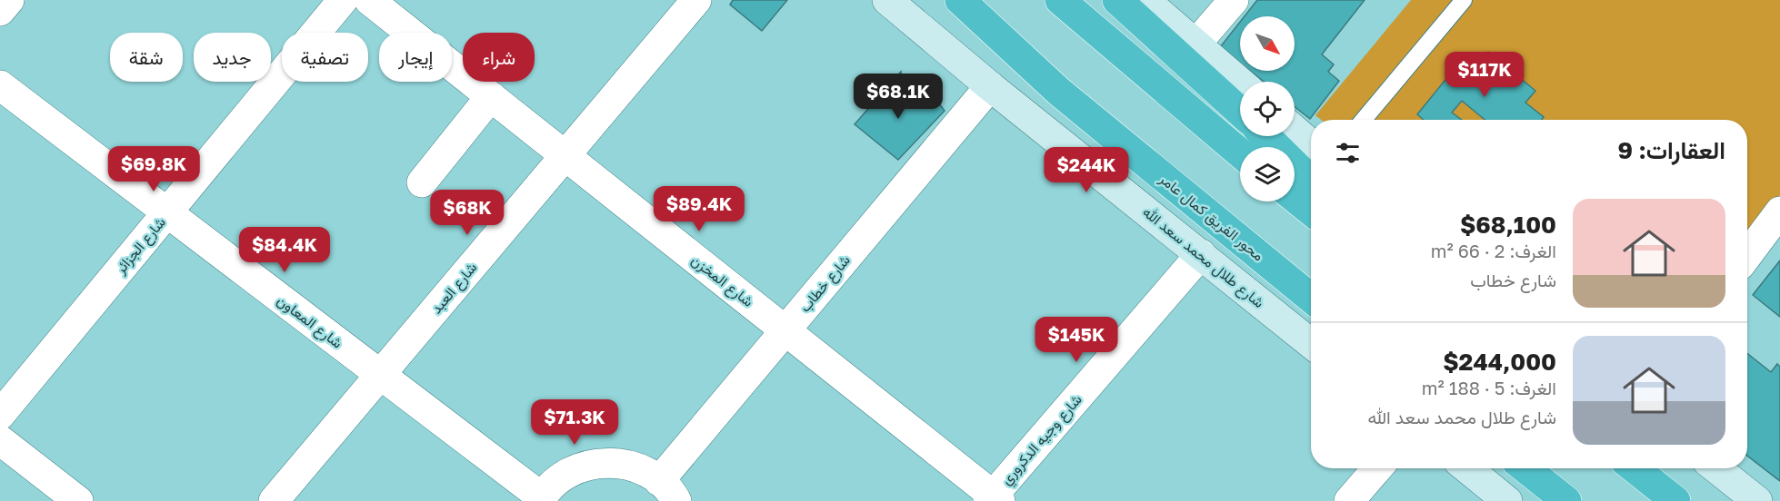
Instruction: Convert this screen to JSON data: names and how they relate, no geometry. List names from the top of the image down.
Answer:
{
  "streets": {
    "highway": ["محور الفريق كمال عامر"],
    "main road": ["شارع طلال محمد سعد الله"],
    "street": [
      "شارع الجزائر",
      "شارع المخزن",
      "شارع خطاب",
      "شارع العبد",
      "شارع المعاون",
      "شارع وجيه الدكروري"
    ]
  },
  "crossings": [
    ["شارع الجزائر", "شارع المعاون"],
    ["شارع طلال محمد سعد الله", "شارع خطاب"],
    ["شارع طلال محمد سعد الله", "شارع وجيه الدكروري"],
    ["شارع المخزن", "شارع خطاب"],
    ["شارع المخزن", "شارع العبد"],
    ["شارع المخزن", "شارع وجيه الدكروري"],
    ["شارع العبد", "شارع المعاون"]
  ],
  "north": "bottom right",
  "page": {
    "chip": [
      "شراء",
      "إيجار",
      "تصفية",
      "جديد",
      "شقة"
    ],
    "price": [
      "$117K",
      "$68.1K",
      "$69.8K",
      "$244K",
      "$89.4K",
      "$68K",
      "$84.4K",
      "$145K",
      "$71.3K"
    ],
    "heading": "العقارات: 9",
    "list": [
      {
        "name": "$68,100",
        "note": "الغرف: 2 · 66 m² · شارع خطاب"
      },
      {
        "name": "$244,000",
        "note": "الغرف: 5 · 188 m² · شارع طلال محمد سعد الله"
      }
    ]
  }
}
